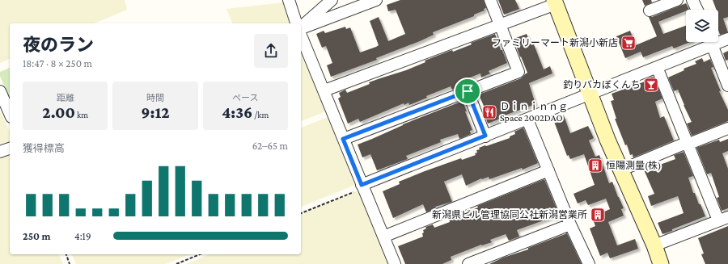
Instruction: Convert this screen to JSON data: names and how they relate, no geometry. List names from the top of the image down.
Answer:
{
  "places": {
    "supermarket": ["ファミリーマート新潟小新店"],
    "bar": ["釣りバカぼくんち"],
    "restaurant": ["Ｄｉｎｉｎｎｇ Space 2002DAO"],
    "building": ["恒陽測量(株)", "新潟県ビル管理協同公社新潟営業所"]
  },
  "page": {
    "heading": ["夜のラン", "18:47 · 8 × 250 m"],
    "stats": [
      ["距離", "2.00 km"],
      ["時間", "9:12"],
      ["ペース", "4:36 /km"]
    ],
    "chart": ["獲得標高", "62–65 m"],
    "list": [
      {
        "name": "250 m",
        "note": "4:19"
      }
    ]
  }
}
